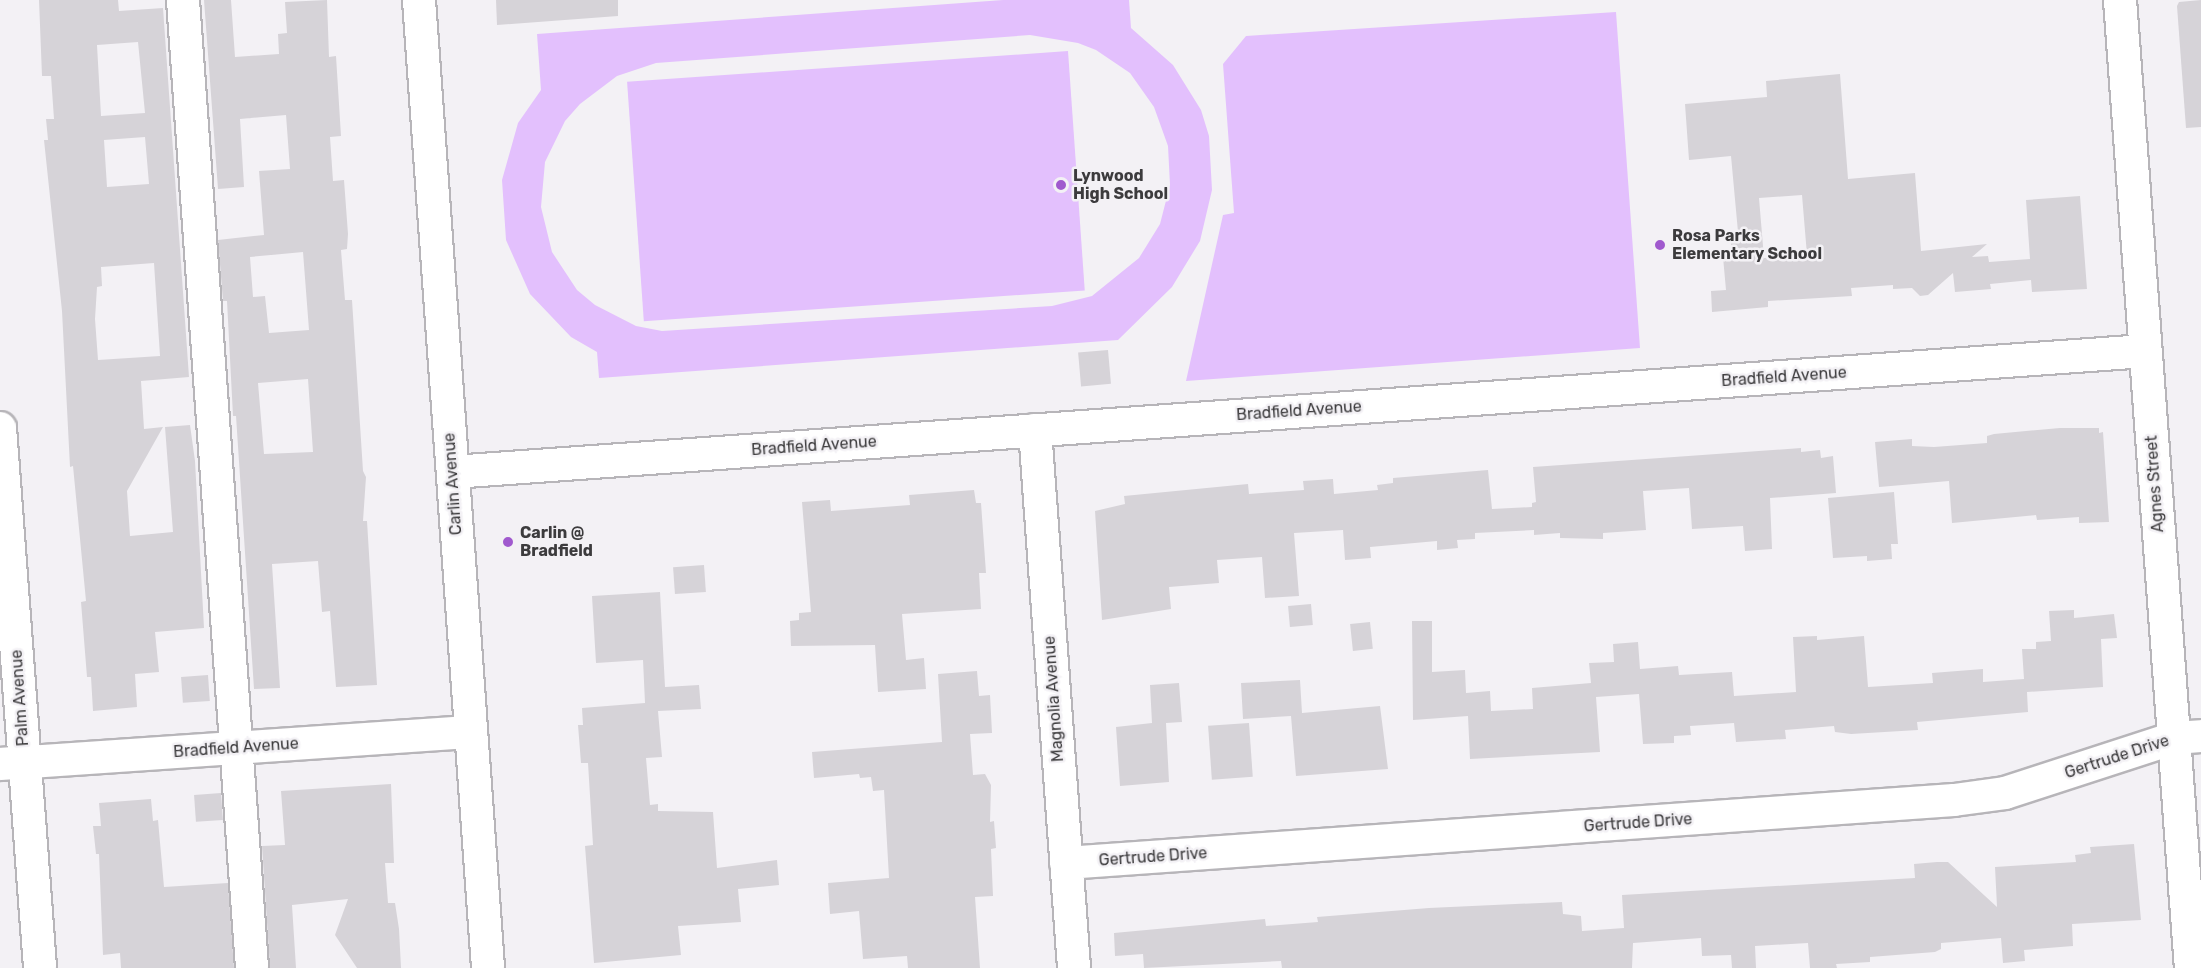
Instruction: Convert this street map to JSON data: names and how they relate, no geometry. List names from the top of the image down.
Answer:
{
  "streets": {
    "street": [
      "Bradfield Avenue",
      "Carlin Avenue",
      "Agnes Street",
      "Palm Avenue",
      "Magnolia Avenue",
      "Gertrude Drive"
    ]
  },
  "crossings": [
    ["Bradfield Avenue", "Carlin Avenue"],
    ["Bradfield Avenue", "Agnes Street"],
    ["Bradfield Avenue", "Palm Avenue"],
    ["Bradfield Avenue", "Magnolia Avenue"],
    ["Agnes Street", "Gertrude Drive"],
    ["Magnolia Avenue", "Gertrude Drive"]
  ],
  "places": ["Lynwood High School", "Rosa Parks Elementary School", "Carlin @ Bradfield"]
}
